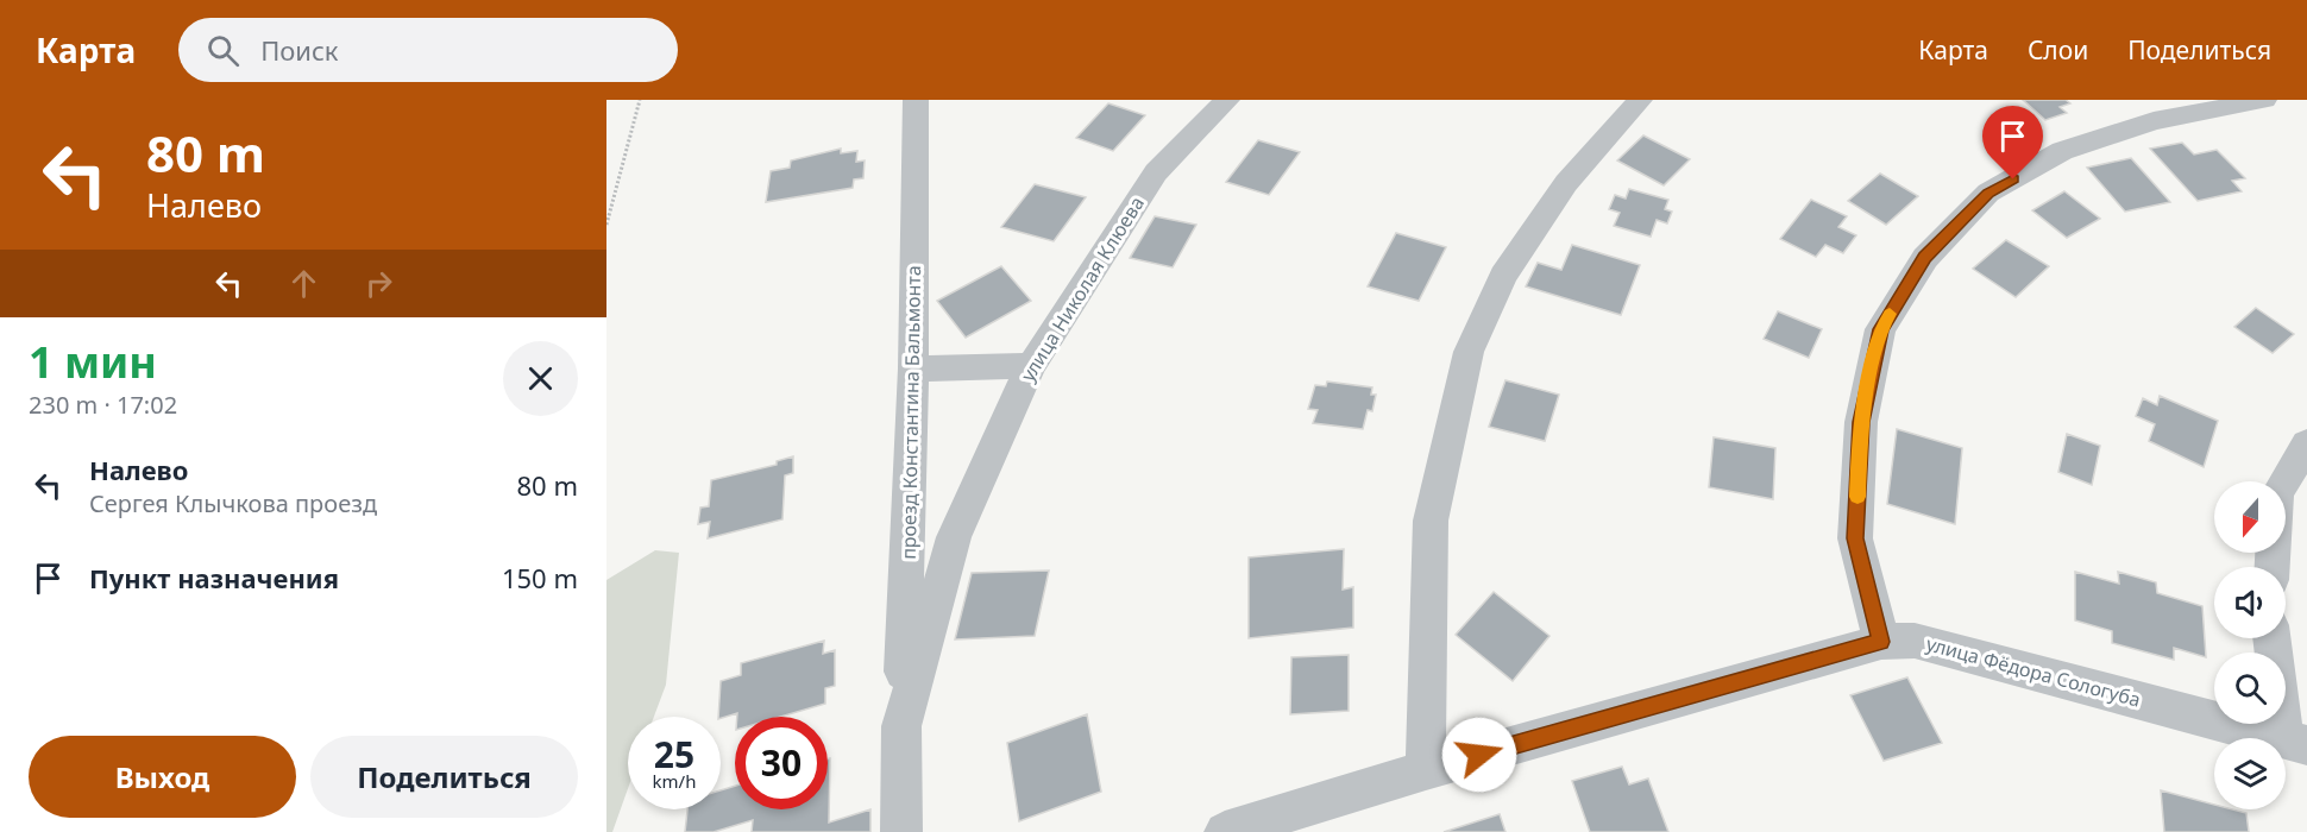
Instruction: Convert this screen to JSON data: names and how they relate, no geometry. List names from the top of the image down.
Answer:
{
  "streets": {
    "street": ["улица Николая Клюева", "проезд Константина Бальмонта", "улица Фёдора Сологуба"]
  },
  "crossings": [
    ["улица Николая Клюева", "проезд Константина Бальмонта"]
  ],
  "north": "bottom",
  "page": {
    "header": "Карта",
    "search": "Поиск",
    "nav": ["Карта", "Слои", "Поделиться"],
    "turn": ["80 m", "Налево"],
    "heading": ["1 мин", "230 m · 17:02"],
    "list": [
      {
        "name": "Налево",
        "note": "Сергея Клычкова проезд",
        "value": "80 m"
      },
      {
        "name": "Пункт назначения",
        "value": "150 m"
      }
    ],
    "speed": "25 km/h",
    "limit": "30",
    "buttons": ["Выход", "Поделиться"]
  }
}
